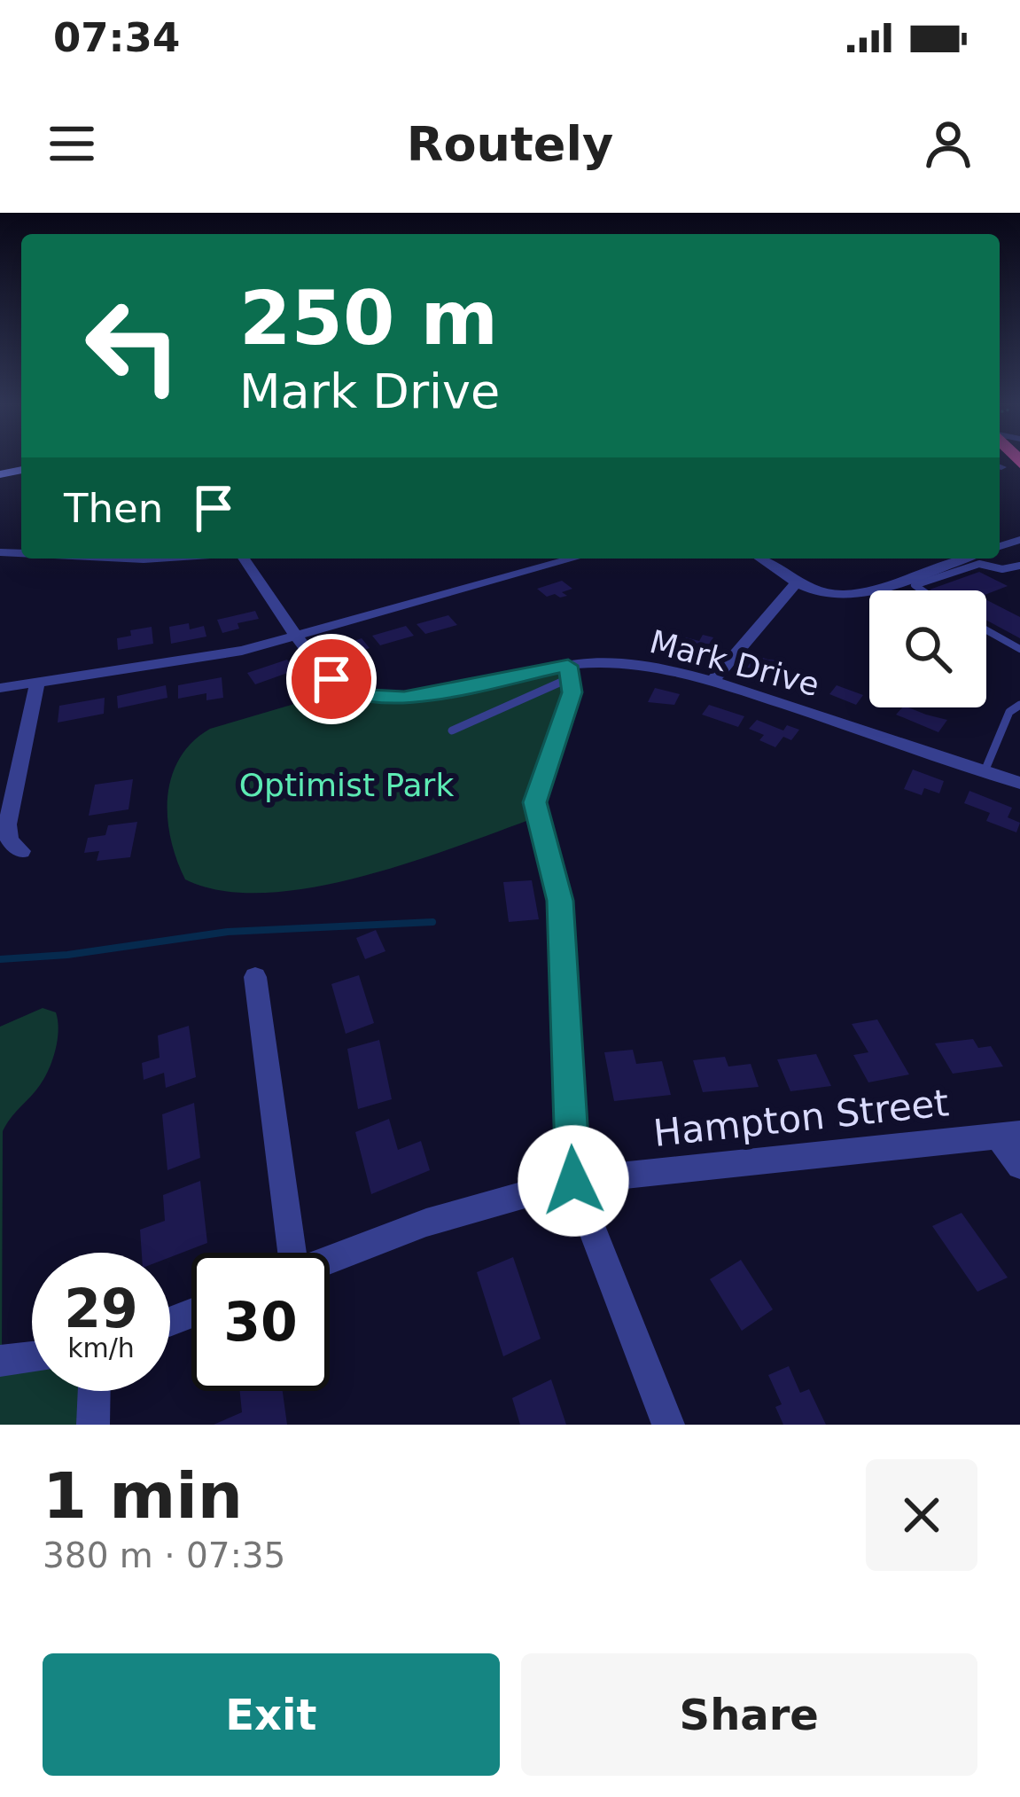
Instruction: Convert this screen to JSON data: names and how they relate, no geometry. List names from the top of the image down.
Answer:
{
  "streets": {
    "street": ["Mark Drive", "Hampton Street"]
  },
  "parks": ["Optimist Park"],
  "page": {
    "status": "07:34",
    "header": "Routely",
    "turn": ["250 m", "Mark Drive"],
    "then": "Then",
    "speed": "29 km/h",
    "limit": "30",
    "heading": ["1 min", "380 m · 07:35"],
    "buttons": ["Exit", "Share"]
  }
}
